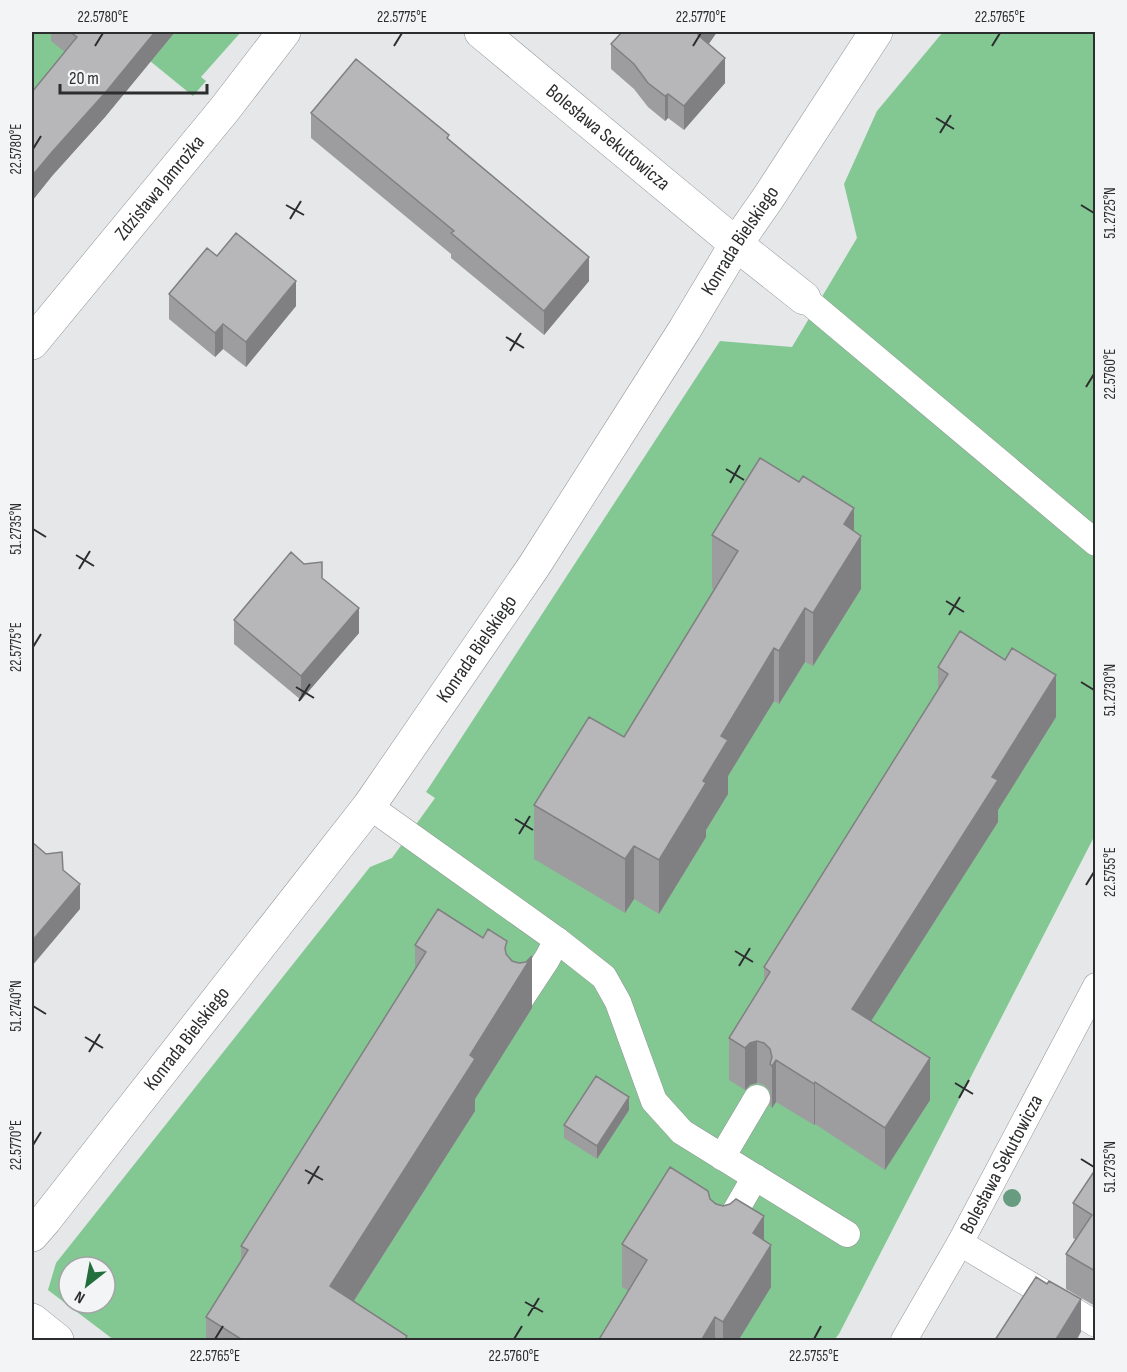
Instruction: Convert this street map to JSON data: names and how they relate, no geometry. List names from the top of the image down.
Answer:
{
  "streets": {
    "street": ["Bolesława Sekutowicza", "Zdzisława Jamrożka", "Konrada Bielskiego"]
  },
  "crossings": [
    ["Bolesława Sekutowicza", "Konrada Bielskiego"]
  ],
  "scale_bar": "20 m",
  "north": "bottom left",
  "coordinates": [
    "22.5780°E",
    "22.5775°E",
    "22.5770°E",
    "22.5765°E",
    "51.2725°N",
    "22.5760°E",
    "51.2735°N",
    "51.2730°N",
    "22.5755°E",
    "51.2740°N"
  ]
}
